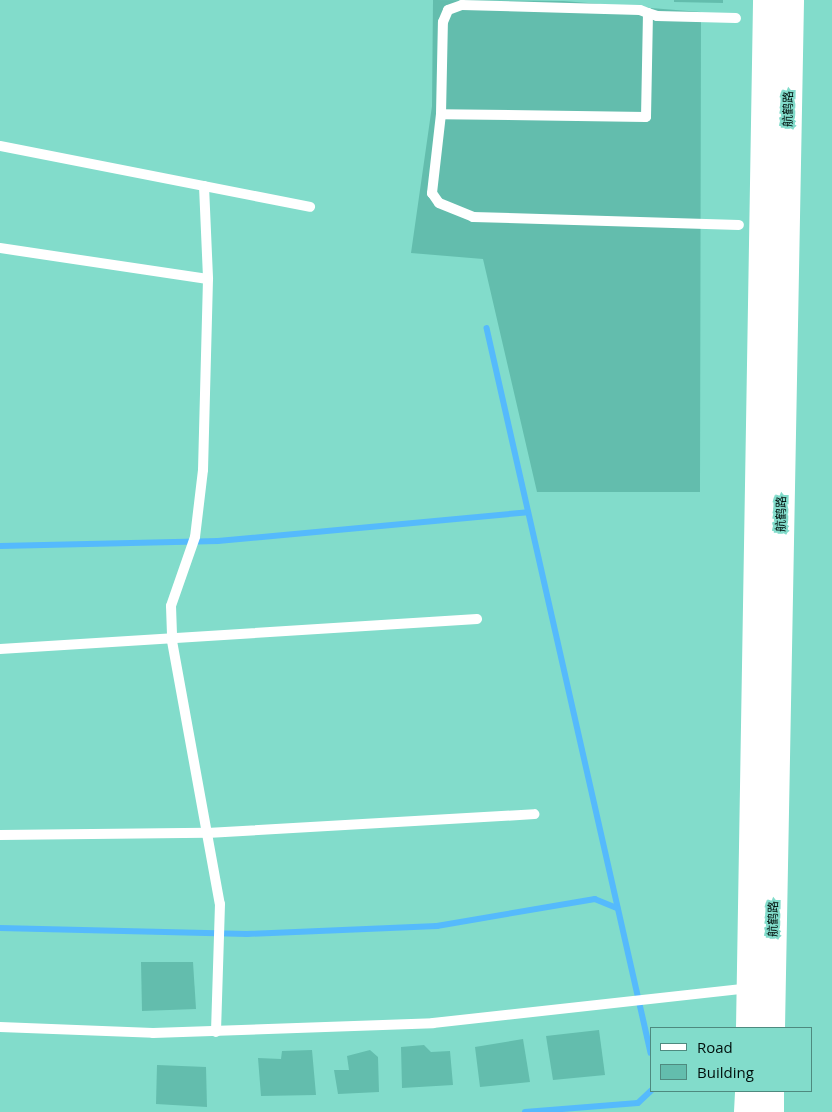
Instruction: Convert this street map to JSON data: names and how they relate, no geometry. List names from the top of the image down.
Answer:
{
  "streets": {
    "main road": ["航鹤路"]
  },
  "legend": ["Road", "Building"]
}
